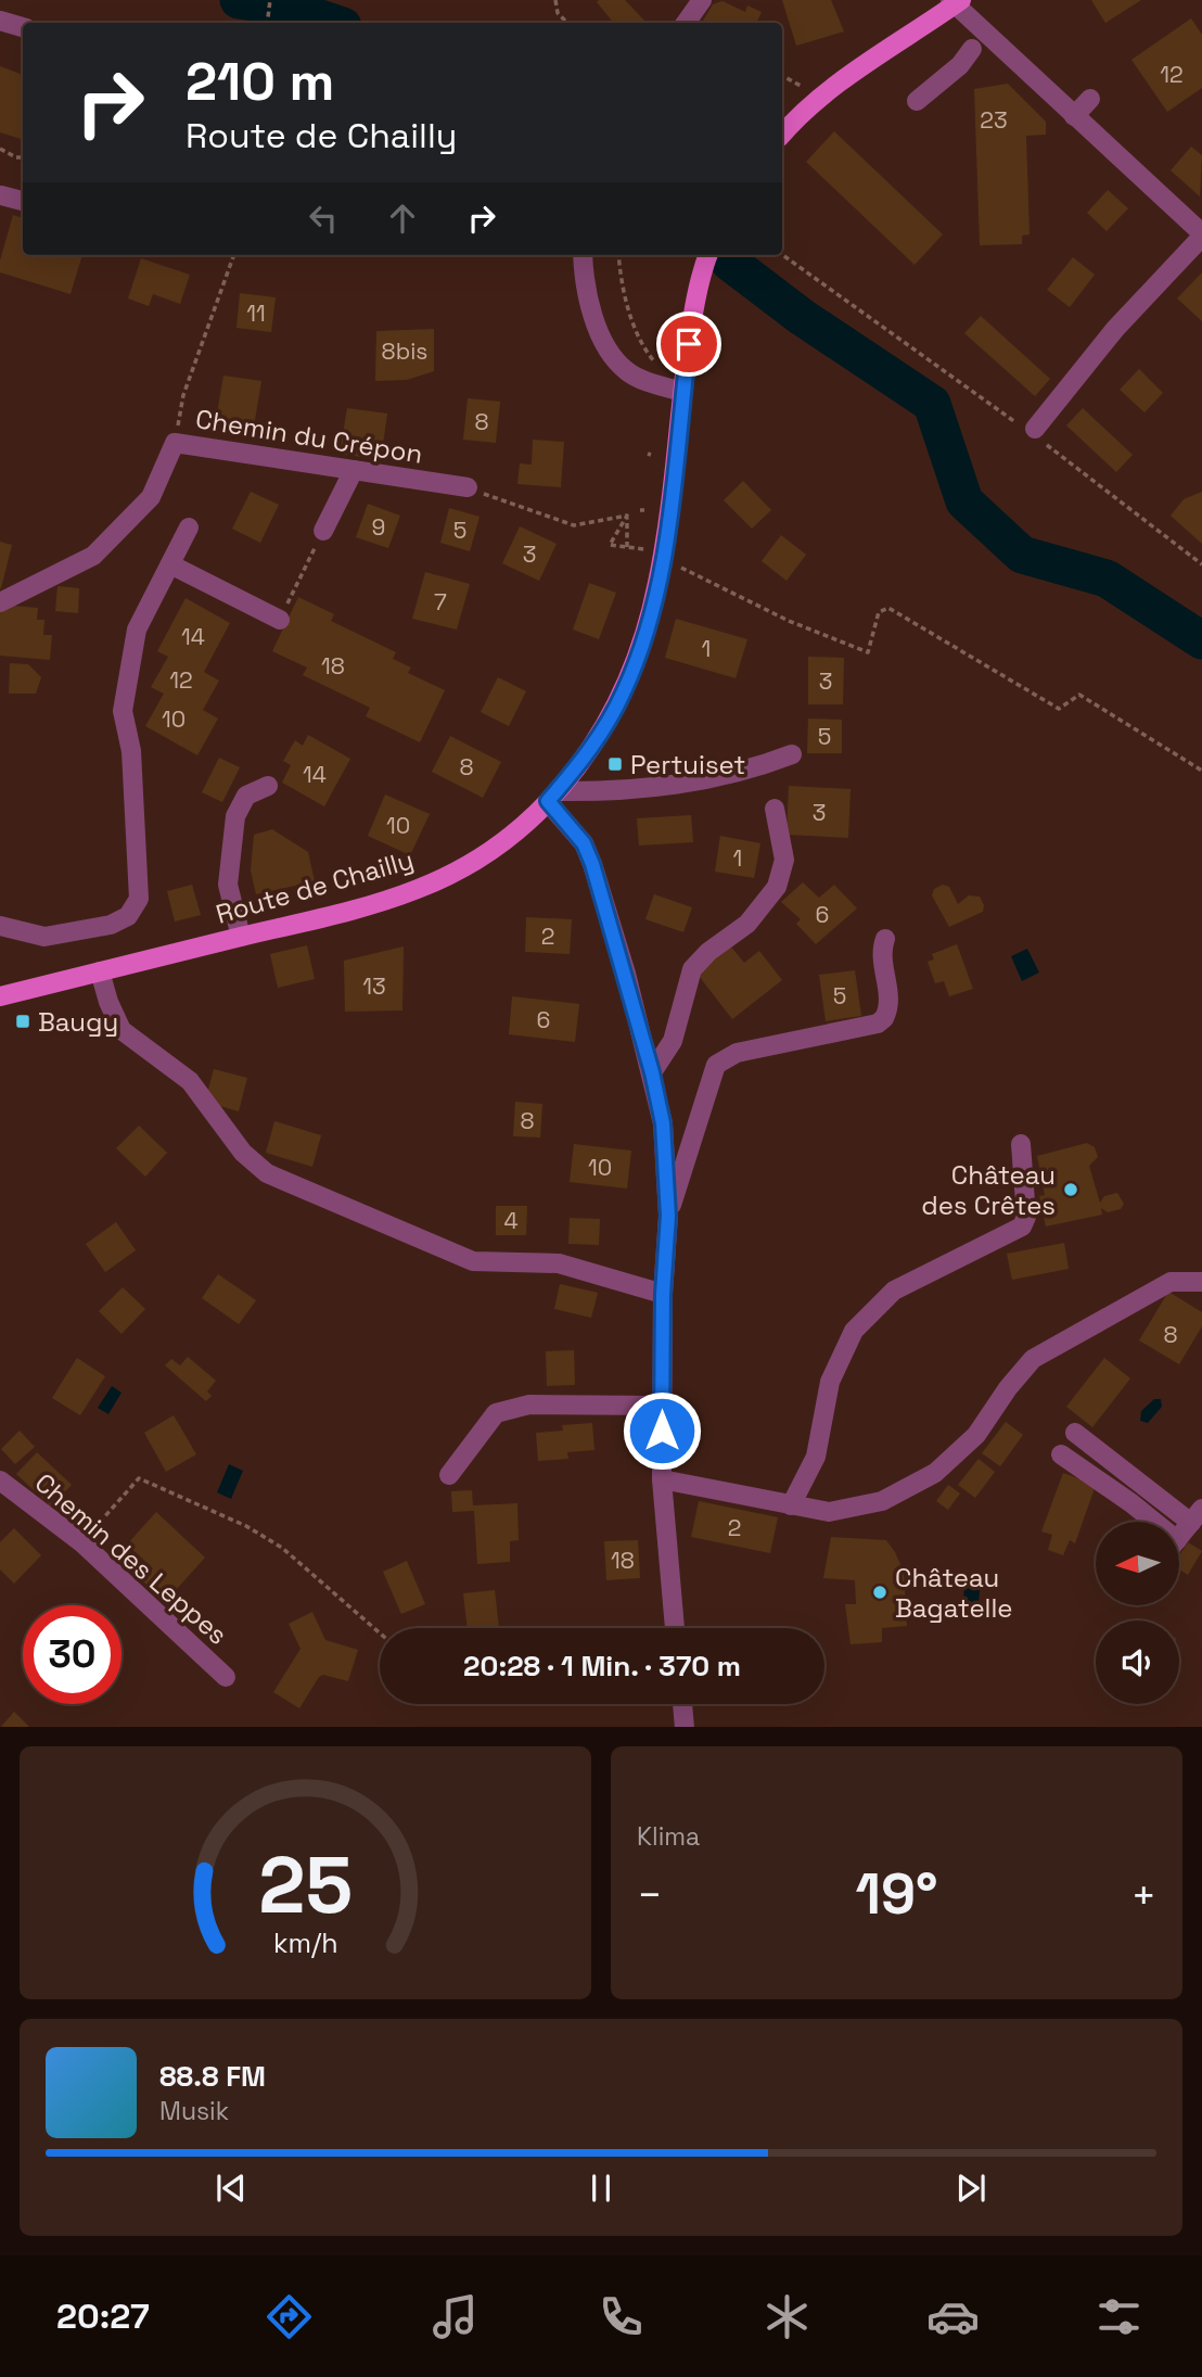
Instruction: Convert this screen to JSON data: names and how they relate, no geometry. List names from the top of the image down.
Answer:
{
  "streets": {
    "main road": ["Route de Chailly"],
    "street": ["Chemin du Crépon", "Chemin des Leppes"]
  },
  "places": {
    "transit": ["Pertuiset", "Baugy"],
    "other": ["Château des Crêtes", "Château Bagatelle"]
  },
  "house_numbers": [
    "12",
    "23",
    "11",
    "8bis",
    "8",
    "9",
    "5",
    "3",
    "7",
    "14",
    "1",
    "18",
    "12",
    "3",
    "10",
    "5",
    "8",
    "14",
    "3",
    "10",
    "1",
    "6",
    "2",
    "13",
    "5",
    "6",
    "8",
    "10",
    "4",
    "8",
    "2",
    "18"
  ],
  "north": "left",
  "page": {
    "turn": ["210 m", "Route de Chailly"],
    "limit": "30",
    "trip": "20:28 · 1 Min. · 370 m",
    "tile": "Klima",
    "heat": ["−", "19°", "+"],
    "song": ["88.8 FM", "Musik"],
    "tabs": "20:27",
    "gauge": ["25", "km/h"]
  }
}
